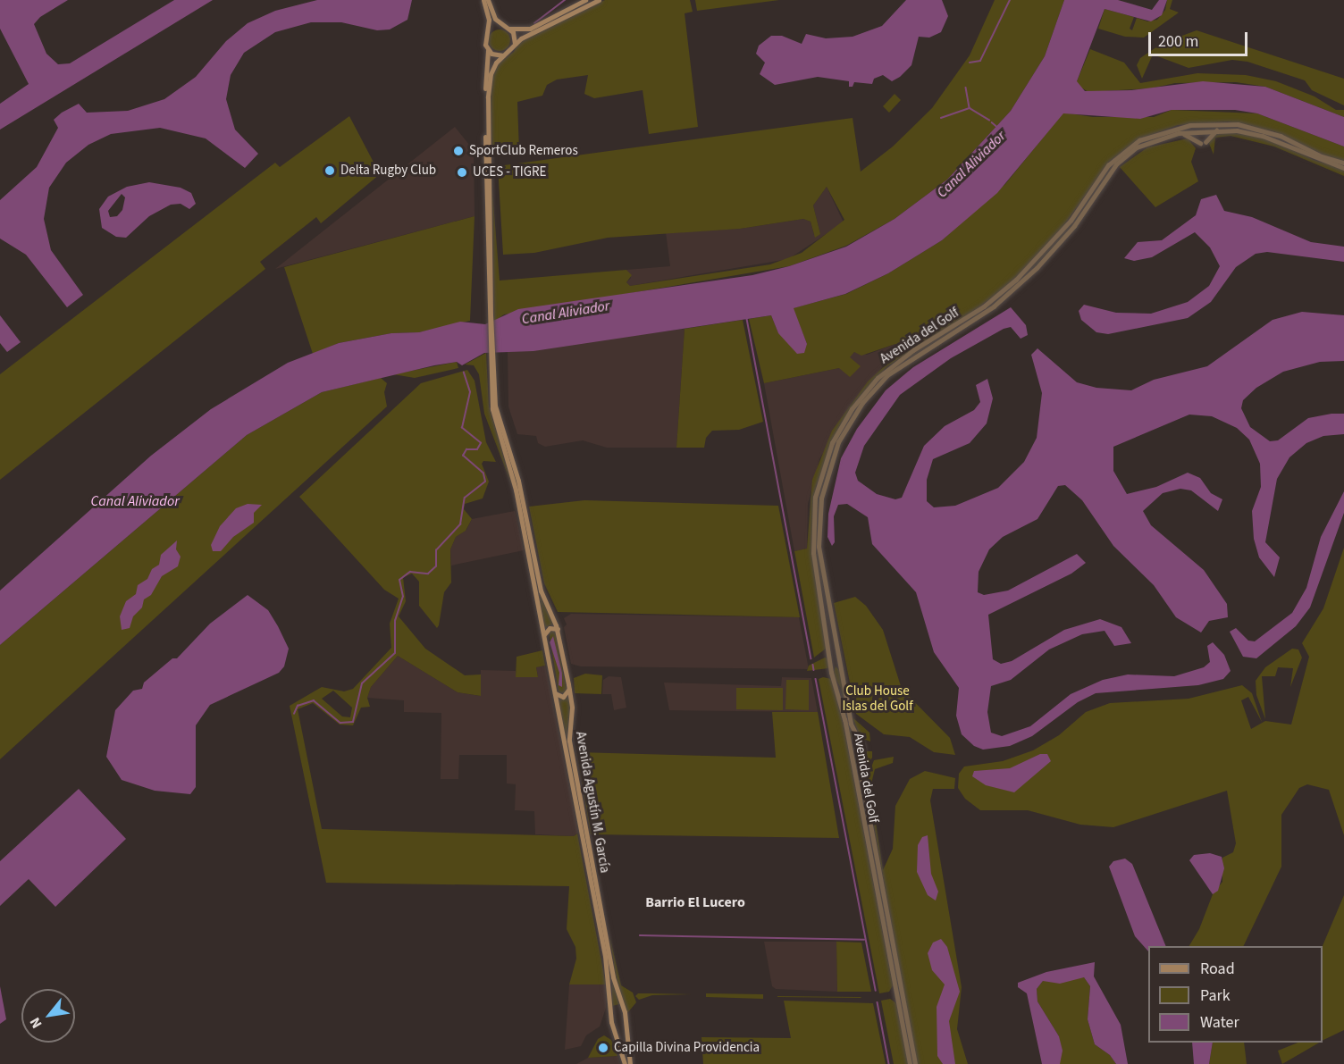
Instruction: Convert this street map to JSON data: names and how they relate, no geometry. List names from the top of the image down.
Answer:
{
  "streets": {
    "main road": ["Avenida Agustín M. García"],
    "street": ["Avenida del Golf"]
  },
  "districts": ["Barrio El Lucero"],
  "water": ["Canal Aliviador"],
  "parks": ["Club House Islas del Golf"],
  "places": [
    "SportClub Remeros",
    "Delta Rugby Club",
    "UCES - TIGRE",
    "Capilla Divina Providencia"
  ],
  "legend": ["Road", "Park", "Water"],
  "scale_bar": "200 m",
  "north": "bottom left"
}
